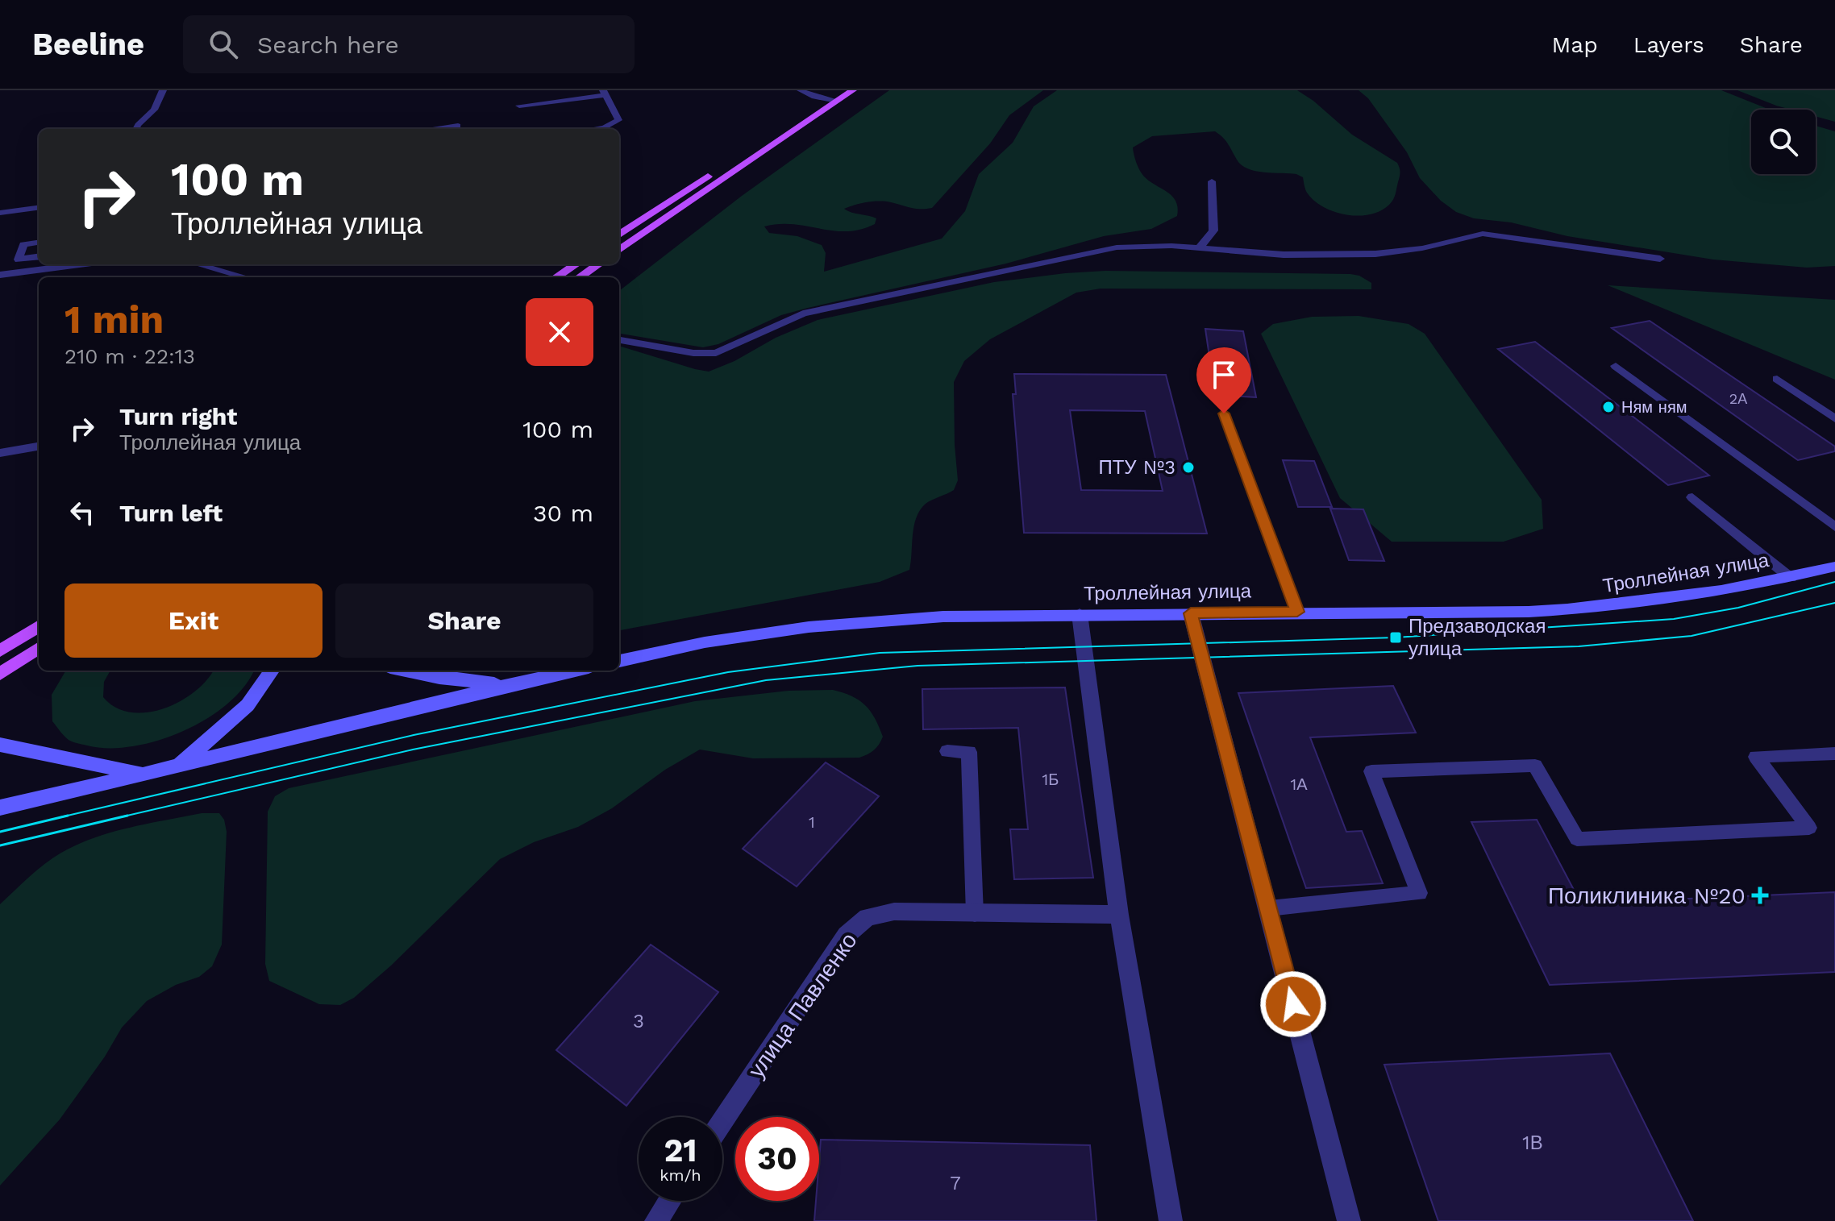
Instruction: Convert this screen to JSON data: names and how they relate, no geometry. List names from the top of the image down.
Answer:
{
  "streets": {
    "street": ["Троллейная улица", "улица Павленко"]
  },
  "places": {
    "other": ["Ням ням", "ПТУ №3"],
    "transit": ["Предзаводская улица"],
    "health": ["Поликлиника №20"]
  },
  "house_numbers": [
    "2А",
    "1Б",
    "1А",
    "1",
    "3",
    "1В",
    "7"
  ],
  "page": {
    "header": "Beeline",
    "search": "Search here",
    "nav": ["Map", "Layers", "Share"],
    "turn": ["100 m", "Троллейная улица"],
    "heading": ["1 min", "210 m · 22:13"],
    "list": [
      {
        "name": "Turn right",
        "note": "Троллейная улица",
        "value": "100 m"
      },
      {
        "name": "Turn left",
        "value": "30 m"
      }
    ],
    "buttons": ["Exit", "Share"],
    "speed": "21 km/h",
    "limit": "30"
  }
}
